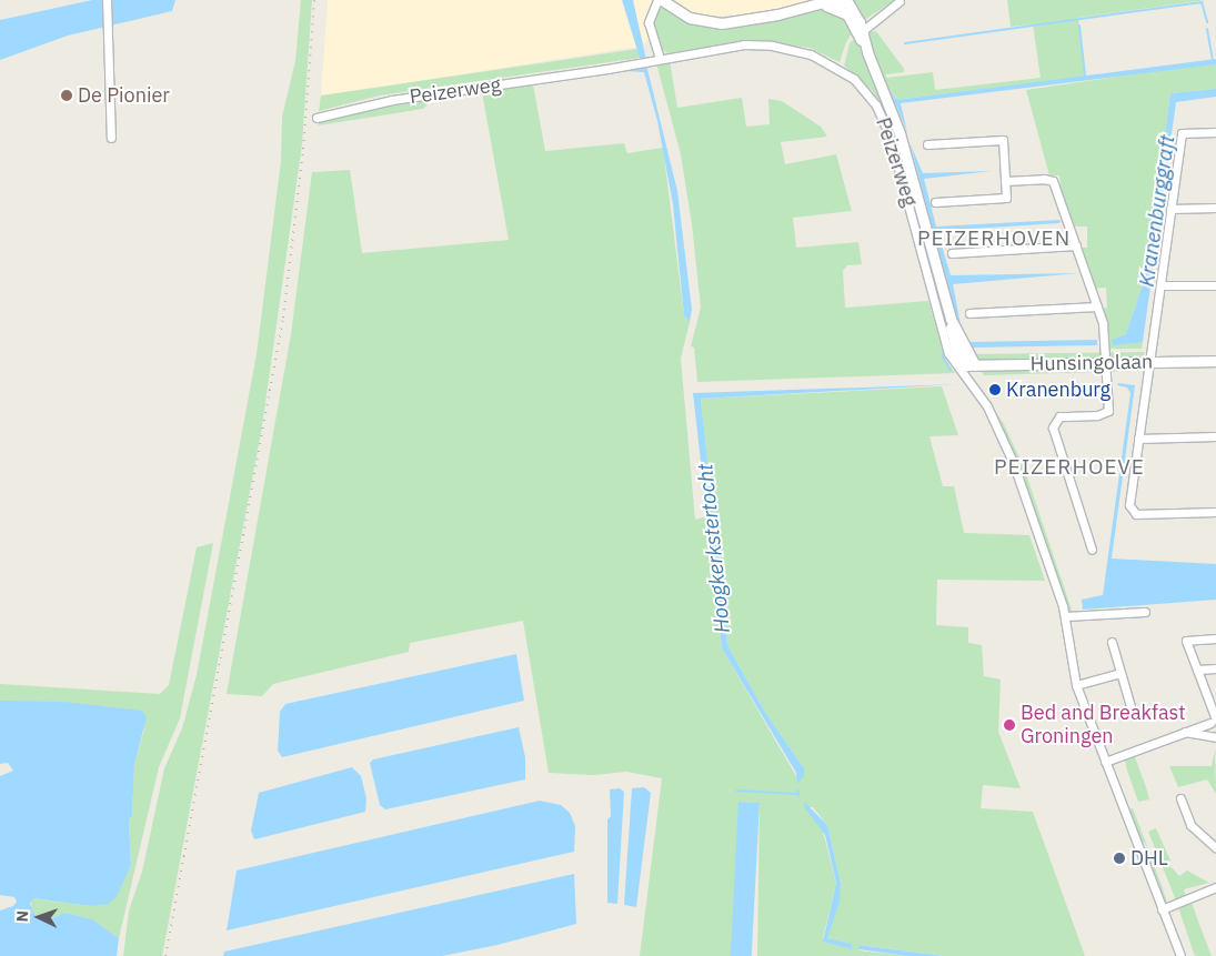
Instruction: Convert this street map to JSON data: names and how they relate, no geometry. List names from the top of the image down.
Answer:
{
  "streets": {
    "street": ["Peizerweg", "Hunsingolaan"]
  },
  "crossings": [
    ["Peizerweg", "Hunsingolaan"]
  ],
  "districts": ["PEIZERHOVEN", "PEIZERHOEVE"],
  "water": ["Kranenburggraft", "Hoogkerkstertocht"],
  "places": [
    "De Pionier",
    "Kranenburg",
    "Bed and Breakfast Groningen",
    "DHL"
  ],
  "north": "left"
}
